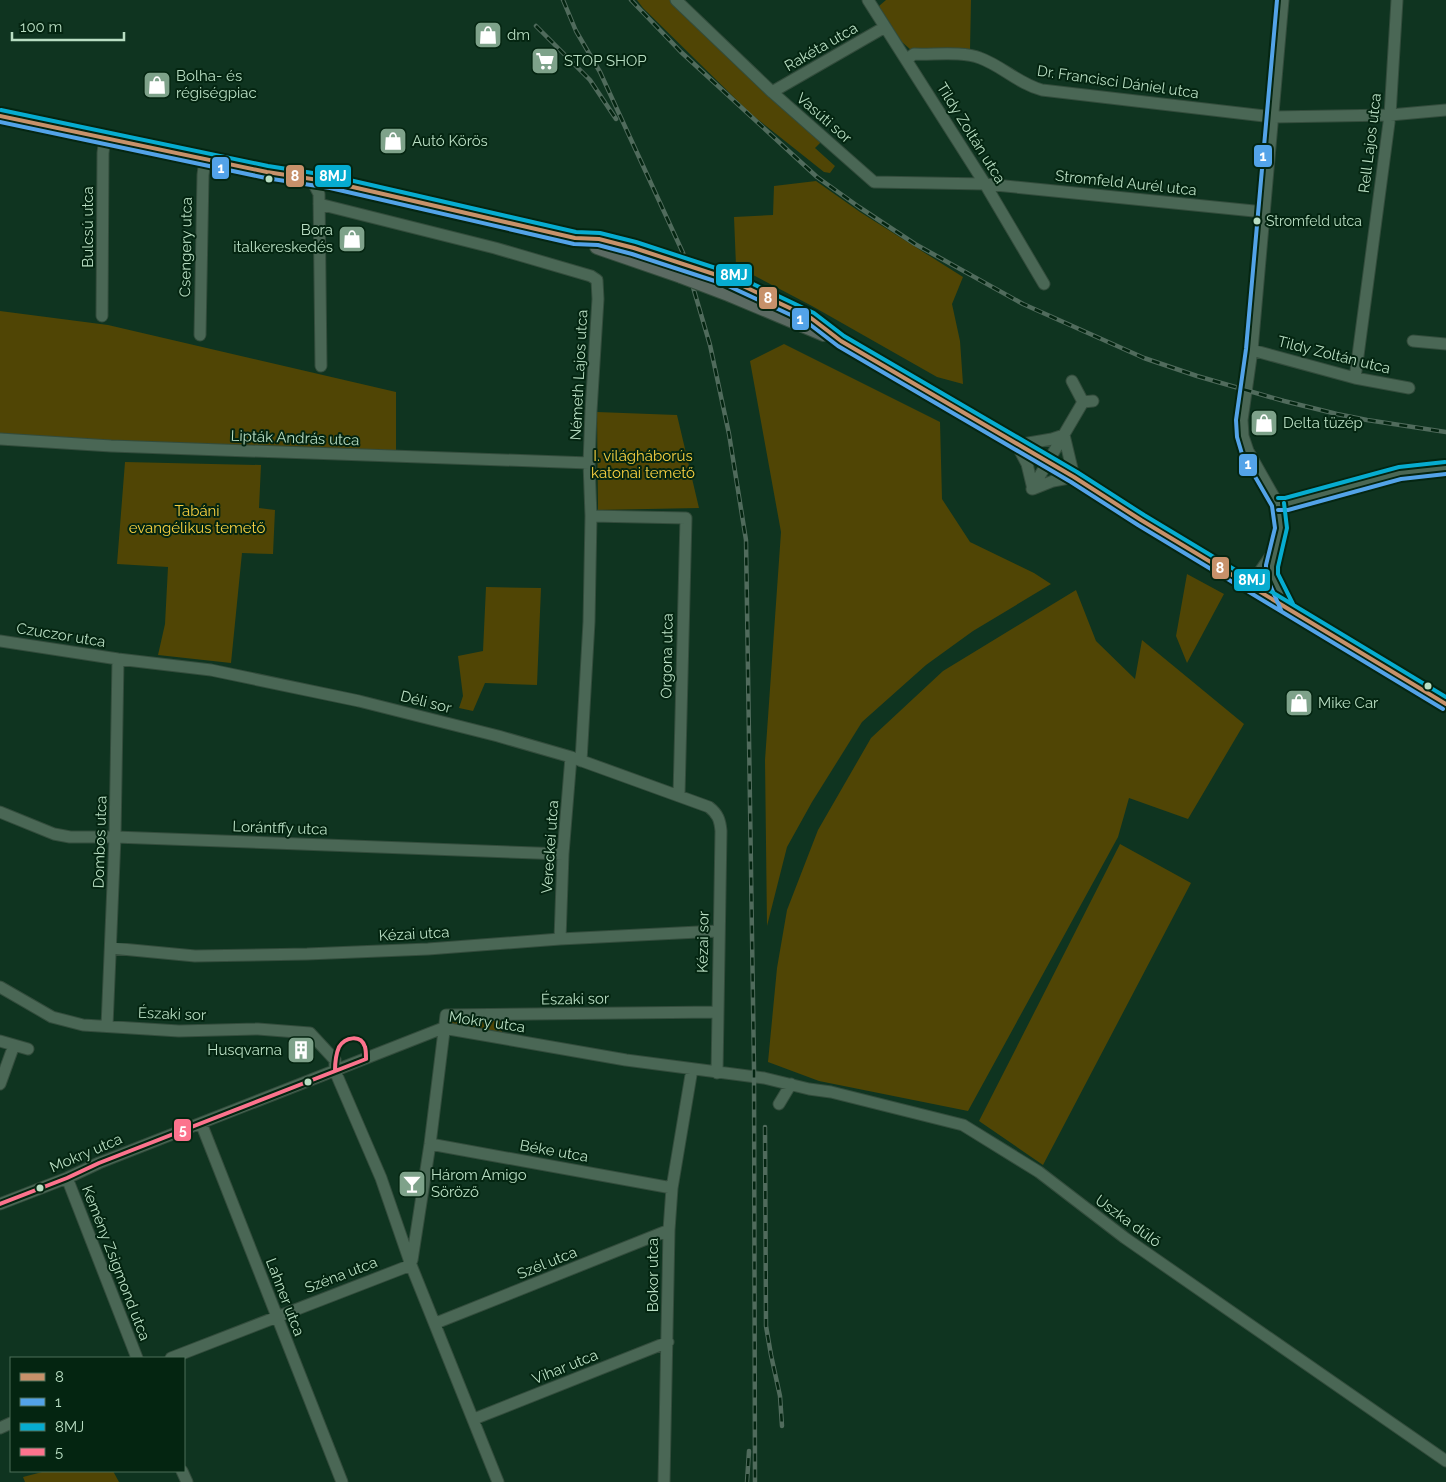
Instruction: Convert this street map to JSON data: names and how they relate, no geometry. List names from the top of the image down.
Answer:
{
  "streets": {
    "street": [
      "Rakéta utca",
      "Dr. Francisci Dániel utca",
      "Vasúti sor",
      "Tildy Zoltán utca",
      "Rell Lajos utca",
      "Stromfeld Aurél utca",
      "Bulcsú utca",
      "Csengery utca",
      "Németh Lajos utca",
      "Lipták András utca",
      "Czuczor utca",
      "Orgona utca",
      "Déli sor",
      "Lorántffy utca",
      "Dombos utca",
      "Vereckei utca",
      "Kézai utca",
      "Kézai sor",
      "Északi sor",
      "Mokry utca",
      "Béke utca",
      "Uszka dűlő",
      "Kemény Zsigmond utca",
      "Szél utca",
      "Széna utca",
      "Bokor utca",
      "Lahner utca",
      "Vihar utca"
    ]
  },
  "crossings": [
    ["Rakéta utca", "Vasúti sor"],
    ["Rakéta utca", "Tildy Zoltán utca"],
    ["Dr. Francisci Dániel utca", "Tildy Zoltán utca"],
    ["Dr. Francisci Dániel utca", "Rell Lajos utca"],
    ["Vasúti sor", "Tildy Zoltán utca"],
    ["Vasúti sor", "Stromfeld Aurél utca"],
    ["Tildy Zoltán utca", "Rell Lajos utca"],
    ["Tildy Zoltán utca", "Stromfeld Aurél utca"],
    ["Németh Lajos utca", "Lipták András utca"],
    ["Németh Lajos utca", "Orgona utca"],
    ["Németh Lajos utca", "Déli sor"],
    ["Németh Lajos utca", "Vereckei utca"],
    ["Czuczor utca", "Déli sor"],
    ["Czuczor utca", "Dombos utca"],
    ["Orgona utca", "Déli sor"],
    ["Déli sor", "Dombos utca"],
    ["Déli sor", "Vereckei utca"],
    ["Déli sor", "Kézai sor"],
    ["Lorántffy utca", "Dombos utca"],
    ["Lorántffy utca", "Vereckei utca"],
    ["Dombos utca", "Kézai utca"],
    ["Dombos utca", "Északi sor"],
    ["Vereckei utca", "Kézai utca"],
    ["Kézai utca", "Kézai sor"],
    ["Kézai sor", "Északi sor"],
    ["Kézai sor", "Mokry utca"],
    ["Északi sor", "Mokry utca"],
    ["Északi sor", "Szél utca"],
    ["Északi sor", "Széna utca"],
    ["Északi sor", "Vihar utca"],
    ["Mokry utca", "Uszka dűlő"],
    ["Mokry utca", "Kemény Zsigmond utca"],
    ["Mokry utca", "Bokor utca"],
    ["Mokry utca", "Lahner utca"],
    ["Béke utca", "Bokor utca"],
    ["Szél utca", "Bokor utca"],
    ["Széna utca", "Lahner utca"],
    ["Bokor utca", "Vihar utca"]
  ],
  "parks": ["I. világháborús katonai temető", "Tabáni evangélikus temető"],
  "places": {
    "shop": [
      "dm",
      "Bolha- és régiségpiac",
      "Autó Körös",
      "Bora italkereskedés",
      "Delta tüzép",
      "Mike Car"
    ],
    "supermarket": ["STOP SHOP"],
    "other": ["Stromfeld utca"],
    "building": ["Husqvarna"],
    "bar": ["Három Amigo Söröző"]
  },
  "lines": [
    "transit line 1",
    "transit line 8MJ",
    "transit line 8",
    "transit line 5"
  ],
  "legend": [
    "8",
    "1",
    "8MJ",
    "5"
  ],
  "scale_bar": "100 m"
}
